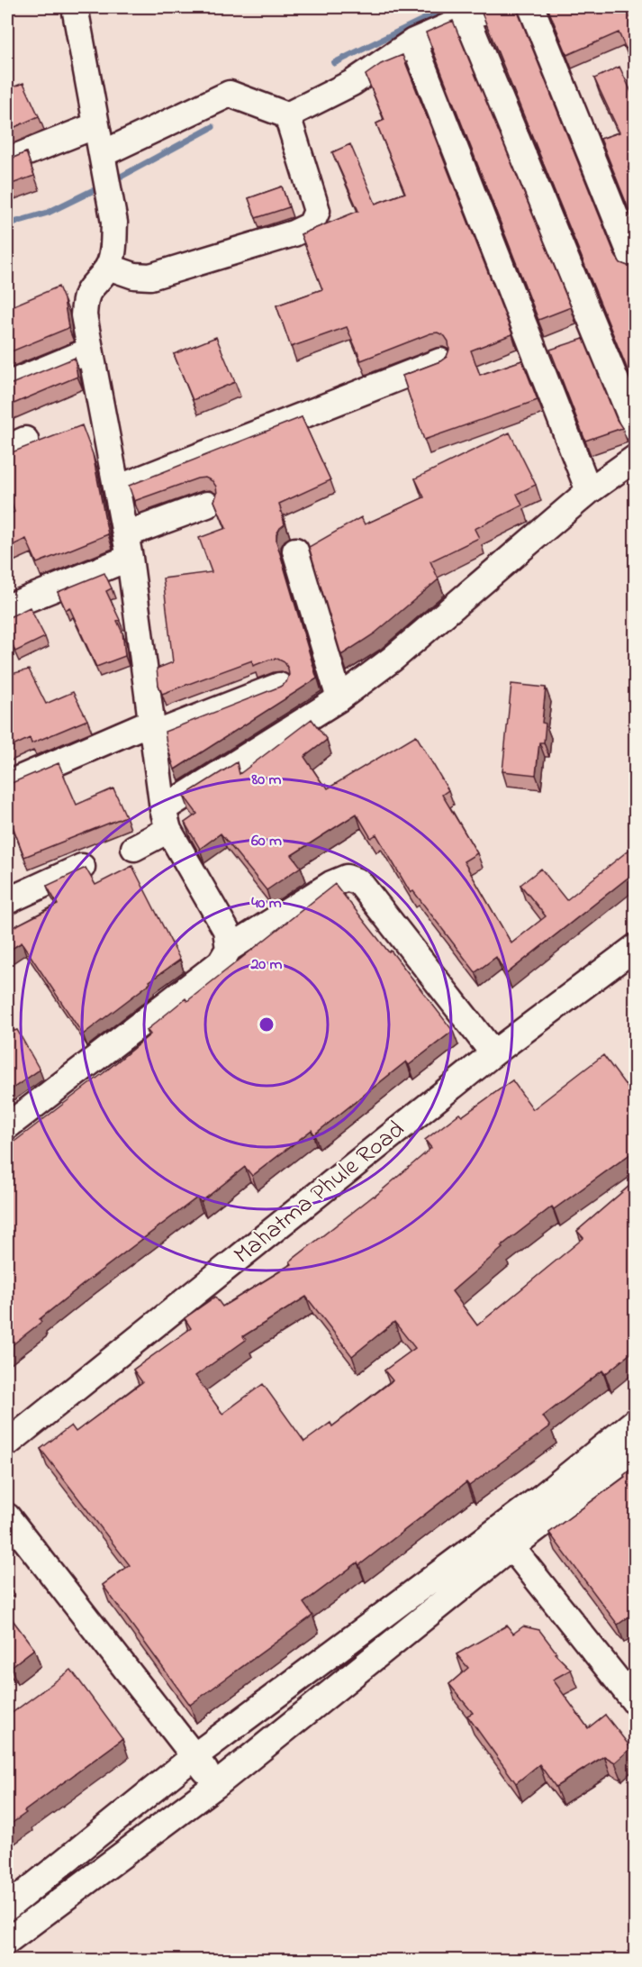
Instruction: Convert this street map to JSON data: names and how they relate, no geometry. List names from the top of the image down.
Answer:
{
  "streets": {
    "street": ["Mahatma Phule Road"]
  },
  "rings": [
    "80 m",
    "60 m",
    "40 m",
    "20 m"
  ]
}
